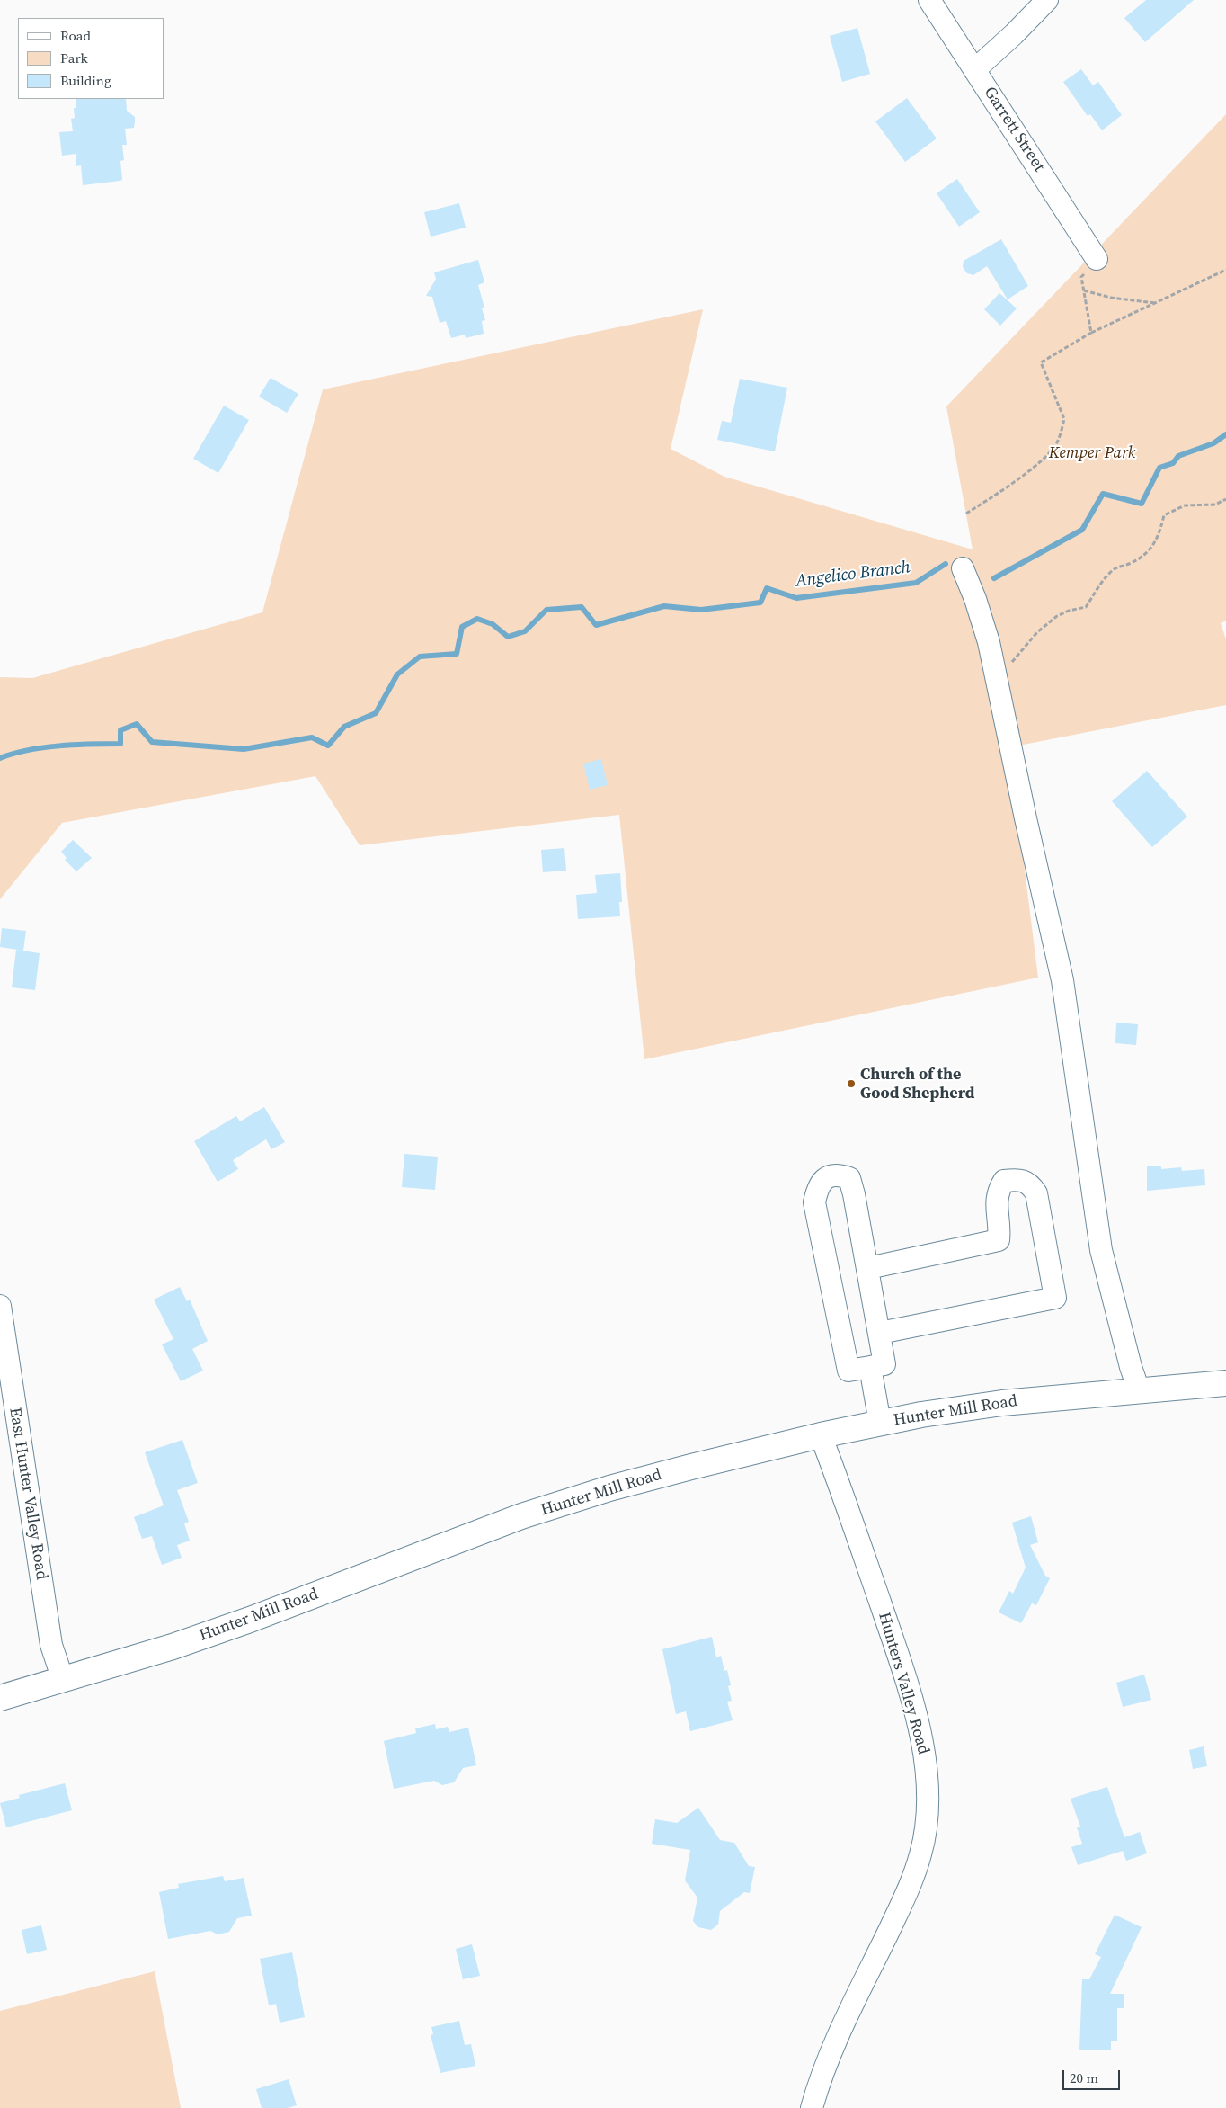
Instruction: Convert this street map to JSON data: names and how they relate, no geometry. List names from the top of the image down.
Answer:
{
  "streets": {
    "main road": ["Hunter Mill Road"],
    "street": ["Garrett Street", "East Hunter Valley Road", "Hunters Valley Road"]
  },
  "crossings": [
    ["Hunter Mill Road", "East Hunter Valley Road"],
    ["Hunter Mill Road", "Hunters Valley Road"]
  ],
  "water": ["Angelico Branch"],
  "parks": ["Kemper Park"],
  "places": ["Church of the Good Shepherd"],
  "legend": ["Road", "Park", "Building"],
  "scale_bar": "20 m"
}
